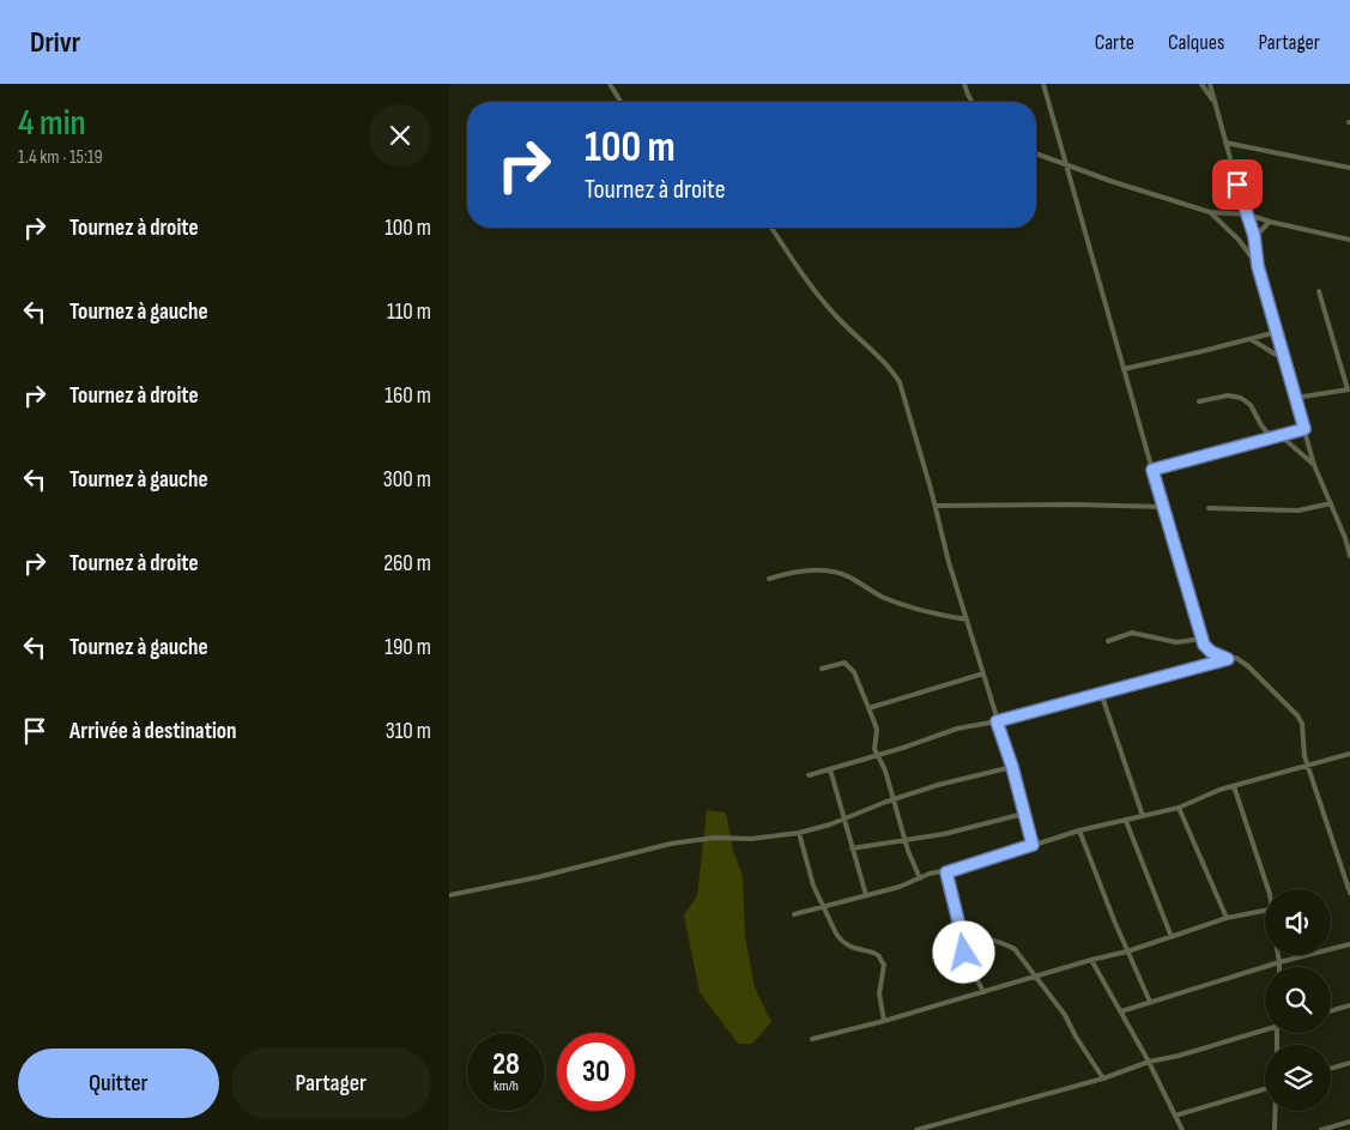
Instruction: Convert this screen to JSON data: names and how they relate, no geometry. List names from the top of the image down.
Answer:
{
  "page": {
    "header": "Drivr",
    "nav": ["Carte", "Calques", "Partager"],
    "heading": ["4 min", "1.4 km · 15:19"],
    "turn": ["100 m", "Tournez à droite"],
    "list": [
      {
        "name": "Tournez à droite",
        "value": "100 m"
      },
      {
        "name": "Tournez à gauche",
        "value": "110 m"
      },
      {
        "name": "Tournez à droite",
        "value": "160 m"
      },
      {
        "name": "Tournez à gauche",
        "value": "300 m"
      },
      {
        "name": "Tournez à droite",
        "value": "260 m"
      },
      {
        "name": "Tournez à gauche",
        "value": "190 m"
      },
      {
        "name": "Arrivée à destination",
        "value": "310 m"
      }
    ],
    "speed": "28 km/h",
    "limit": "30",
    "buttons": ["Quitter", "Partager"]
  }
}
